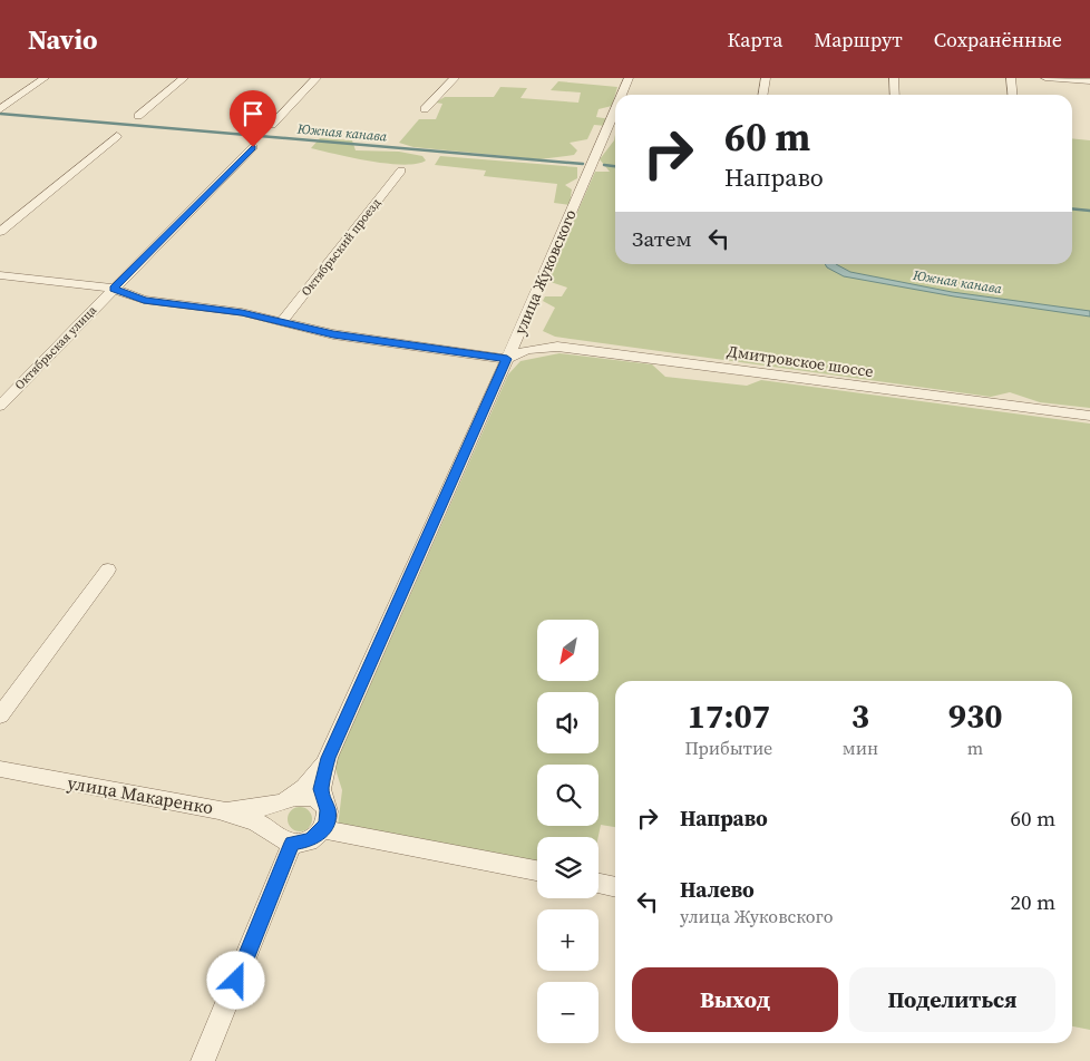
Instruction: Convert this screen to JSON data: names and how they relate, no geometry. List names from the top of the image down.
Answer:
{
  "streets": {
    "street": [
      "Октябрьский проезд",
      "улица Жуковского",
      "Октябрьская улица",
      "Дмитровское шоссе",
      "улица Макаренко"
    ]
  },
  "crossings": [
    ["улица Жуковского", "Дмитровское шоссе"],
    ["улица Жуковского", "улица Макаренко"]
  ],
  "water": ["Южная канава"],
  "north": "bottom left",
  "page": {
    "header": "Navio",
    "nav": ["Карта", "Маршрут", "Сохранённые"],
    "turn": ["60 m", "Направо"],
    "then": "Затем",
    "map_buttons": ["+", "−"],
    "eta": [
      "17:07",
      "Прибытие",
      "3",
      "мин",
      "930",
      "m"
    ],
    "list": [
      {
        "name": "Направо",
        "value": "60 m"
      },
      {
        "name": "Налево",
        "note": "улица Жуковского",
        "value": "20 m"
      }
    ],
    "buttons": ["Выход", "Поделиться"]
  }
}
